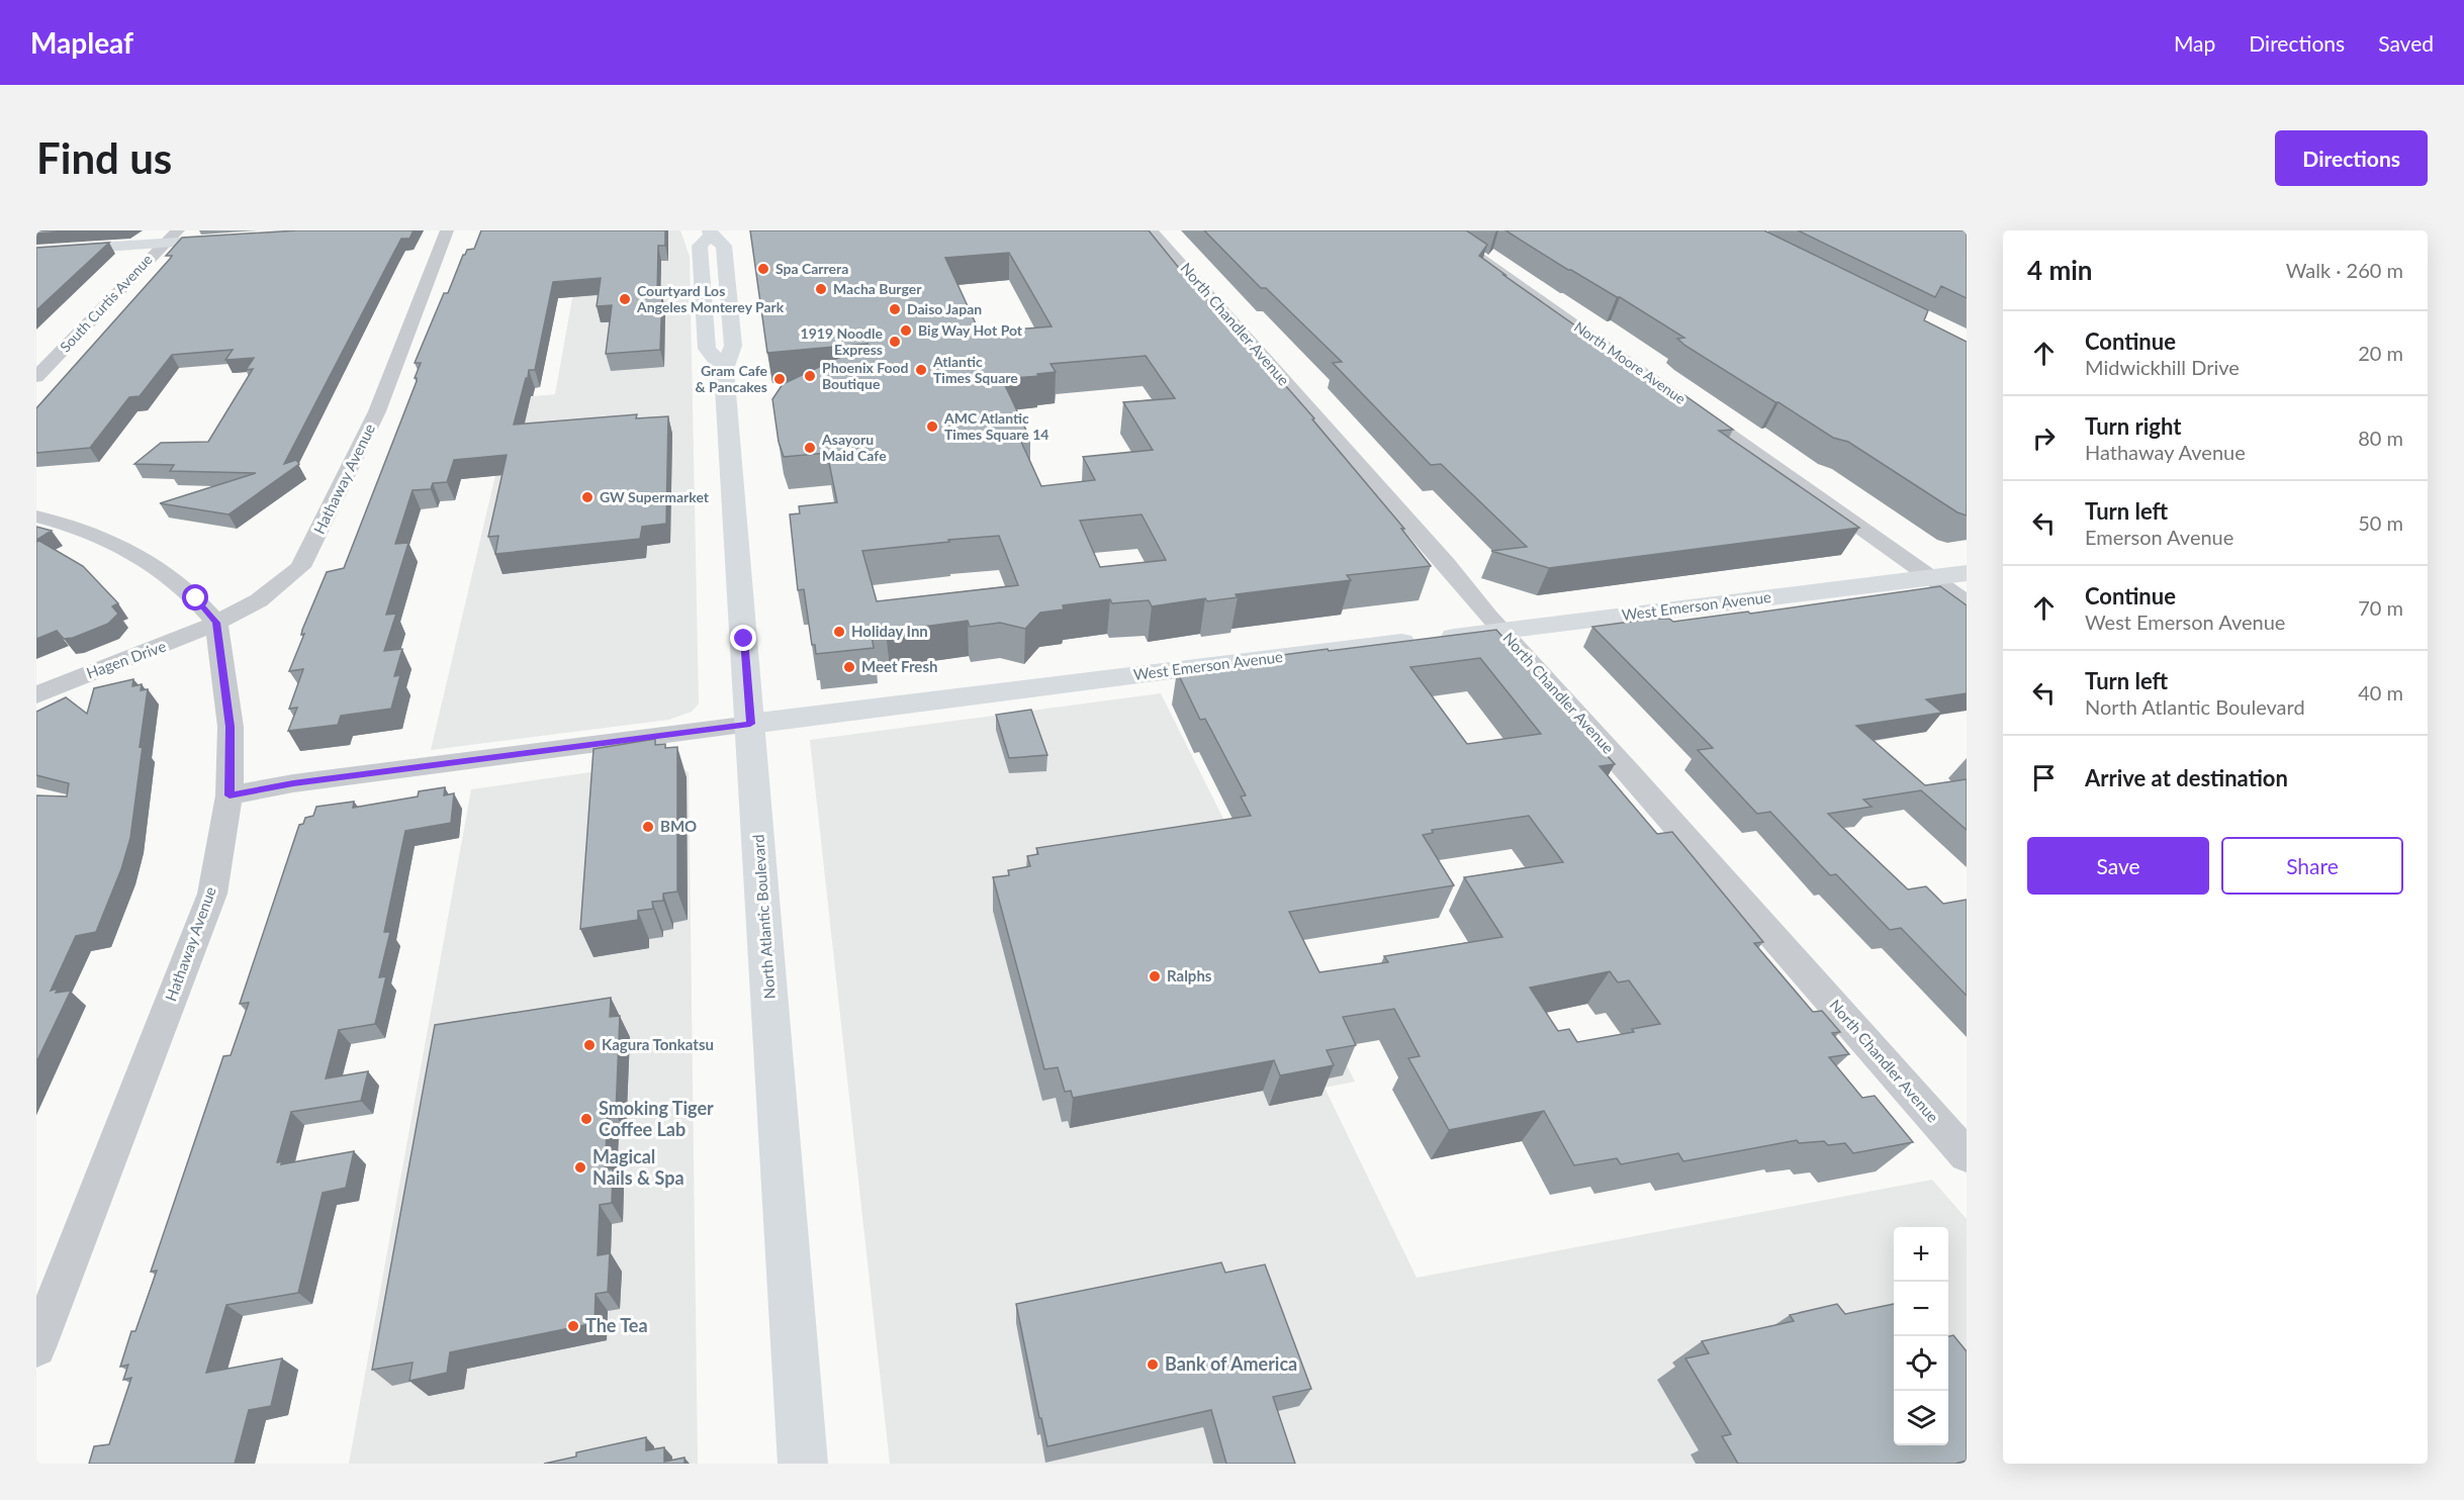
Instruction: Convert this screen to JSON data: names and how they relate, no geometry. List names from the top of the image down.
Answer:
{
  "streets": {
    "main road": ["West Emerson Avenue", "North Atlantic Boulevard"],
    "street": [
      "South Curtis Avenue",
      "North Chandler Avenue",
      "North Moore Avenue",
      "Hathaway Avenue",
      "Hagen Drive"
    ]
  },
  "crossings": [
    ["North Chandler Avenue", "West Emerson Avenue"],
    ["North Moore Avenue", "West Emerson Avenue"],
    ["Hathaway Avenue", "West Emerson Avenue"],
    ["Hathaway Avenue", "Hagen Drive"],
    ["West Emerson Avenue", "North Atlantic Boulevard"]
  ],
  "places": [
    "Spa Carrera",
    "Macha Burger",
    "Courtyard Los Angeles Monterey Park",
    "Daiso Japan",
    "Big Way Hot Pot",
    "1919 Noodle Express",
    "Atlantic Times Square",
    "Phoenix Food Boutique",
    "Gram Cafe & Pancakes",
    "AMC Atlantic Times Square 14",
    "Asayoru Maid Cafe",
    "GW Supermarket",
    "Holiday Inn",
    "Meet Fresh",
    "BMO",
    "Ralphs",
    "Kagura Tonkatsu",
    "Smoking Tiger Coffee Lab",
    "Magical Nails & Spa",
    "The Tea",
    "Bank of America"
  ],
  "page": {
    "header": "Mapleaf",
    "nav": ["Map", "Directions", "Saved"],
    "buttons": [
      "Directions",
      ["Save", "Share"]
    ],
    "title": "Find us",
    "heading": ["4 min", "Walk · 260 m"],
    "list": [
      ["Continue", "Midwickhill Drive", "20 m"],
      ["Turn right", "Hathaway Avenue", "80 m"],
      ["Turn left", "Emerson Avenue", "50 m"],
      ["Continue", "West Emerson Avenue", "70 m"],
      ["Turn left", "North Atlantic Boulevard", "40 m"],
      "Arrive at destination"
    ],
    "map_buttons": ["+", "−"]
  }
}
